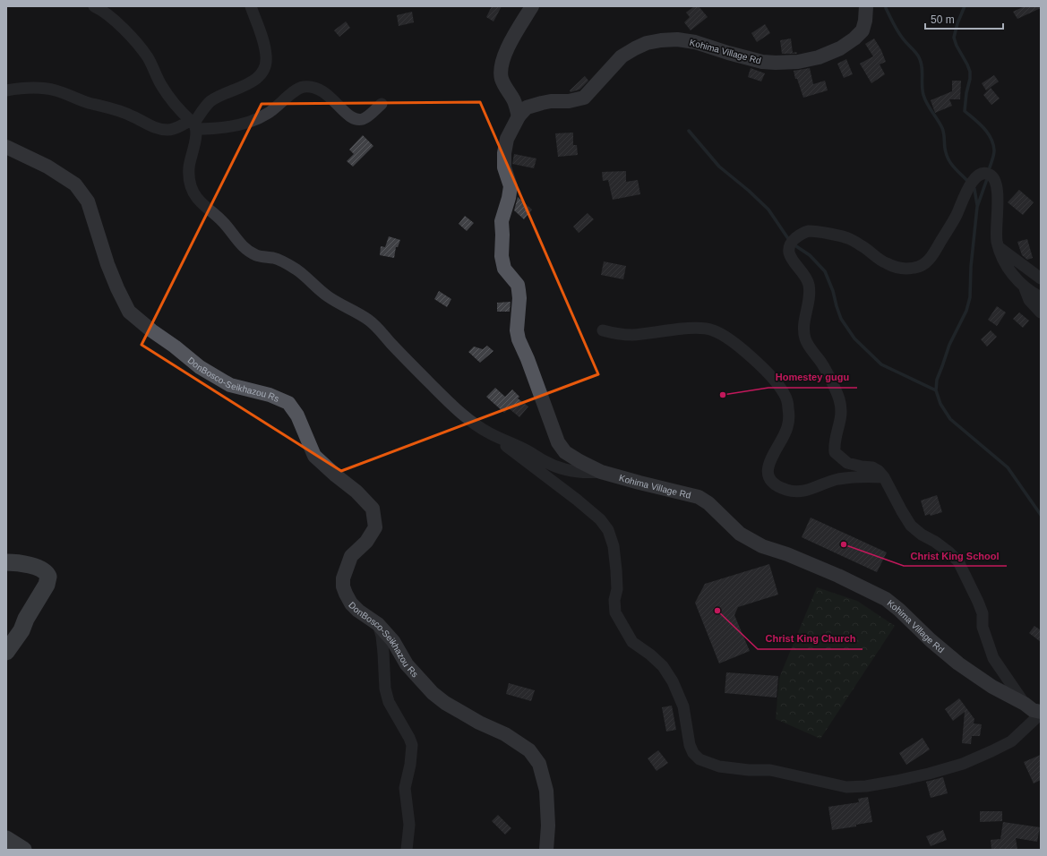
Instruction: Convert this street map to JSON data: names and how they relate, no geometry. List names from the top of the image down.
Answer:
{
  "streets": {
    "main road": ["Kohima Village Rd", "DonBosco-Seikhazou Rs"]
  },
  "places": ["Homestey gugu", "Christ King School", "Christ King Church"],
  "scale_bar": "50 m"
}
